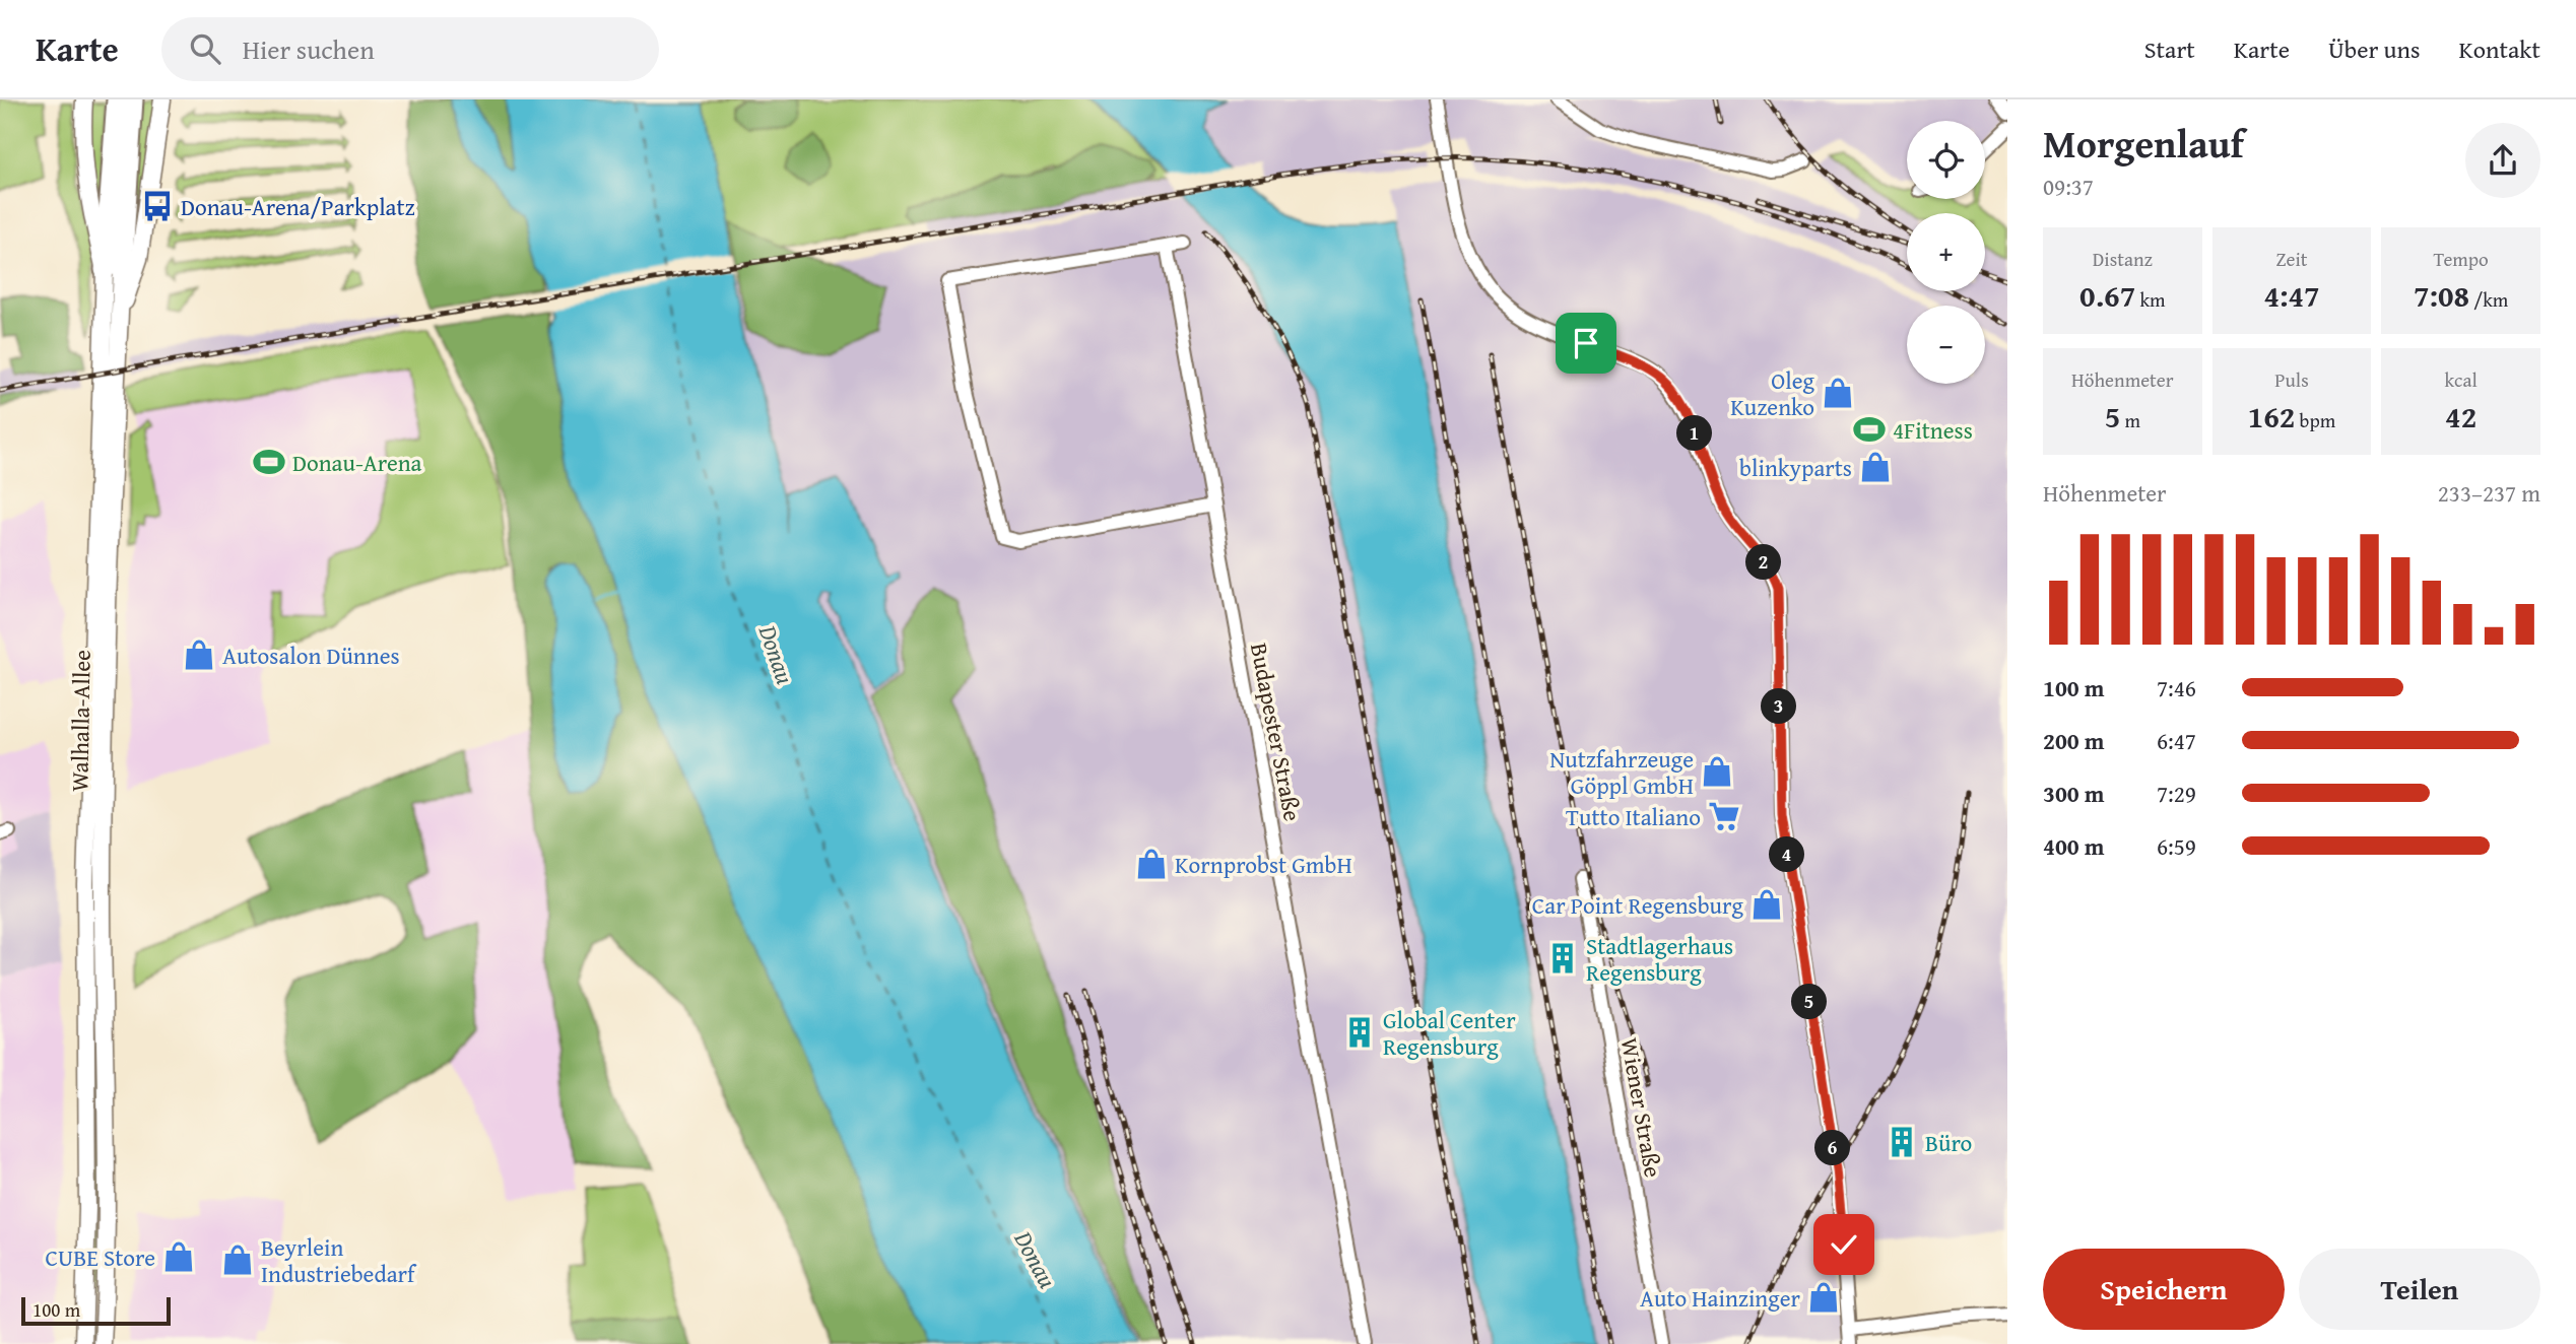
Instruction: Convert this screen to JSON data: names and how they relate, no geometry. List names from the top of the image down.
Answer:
{
  "streets": {
    "highway": ["Walhalla-Allee"],
    "street": ["Budapester Straße", "Wiener Straße"]
  },
  "water": ["Donau"],
  "places": {
    "bus stop": ["Donau-Arena/Parkplatz"],
    "shop": [
      "Oleg Kuzenko",
      "blinkyparts",
      "Autosalon Dünnes",
      "Nutzfahrzeuge Göppl GmbH",
      "Kornprobst GmbH",
      "Car Point Regensburg",
      "CUBE Store",
      "Beyrlein Industriebedarf",
      "Auto Hainzinger"
    ],
    "sports": ["4Fitness", "Donau-Arena"],
    "supermarket": ["Tutto Italiano"],
    "building": ["Stadtlagerhaus Regensburg", "Global Center Regensburg", "Büro"]
  },
  "scale_bar": "100 m",
  "page": {
    "header": "Karte",
    "search": "Hier suchen",
    "nav": [
      "Start",
      "Karte",
      "Über uns",
      "Kontakt"
    ],
    "heading": ["Morgenlauf", "09:37"],
    "map_buttons": ["+", "−"],
    "stats": [
      ["Distanz", "0.67 km"],
      ["Zeit", "4:47"],
      ["Tempo", "7:08 /km"],
      ["Höhenmeter", "5 m"],
      ["Puls", "162 bpm"],
      ["kcal", "42"]
    ],
    "pins": [
      "1",
      "2",
      "3",
      "4",
      "5",
      "6"
    ],
    "chart": ["Höhenmeter", "233–237 m"],
    "list": [
      {
        "name": "100 m",
        "note": "7:46"
      },
      {
        "name": "200 m",
        "note": "6:47"
      },
      {
        "name": "300 m",
        "note": "7:29"
      },
      {
        "name": "400 m",
        "note": "6:59"
      }
    ],
    "buttons": ["Speichern", "Teilen"],
    "scale": "100 m"
  }
}
